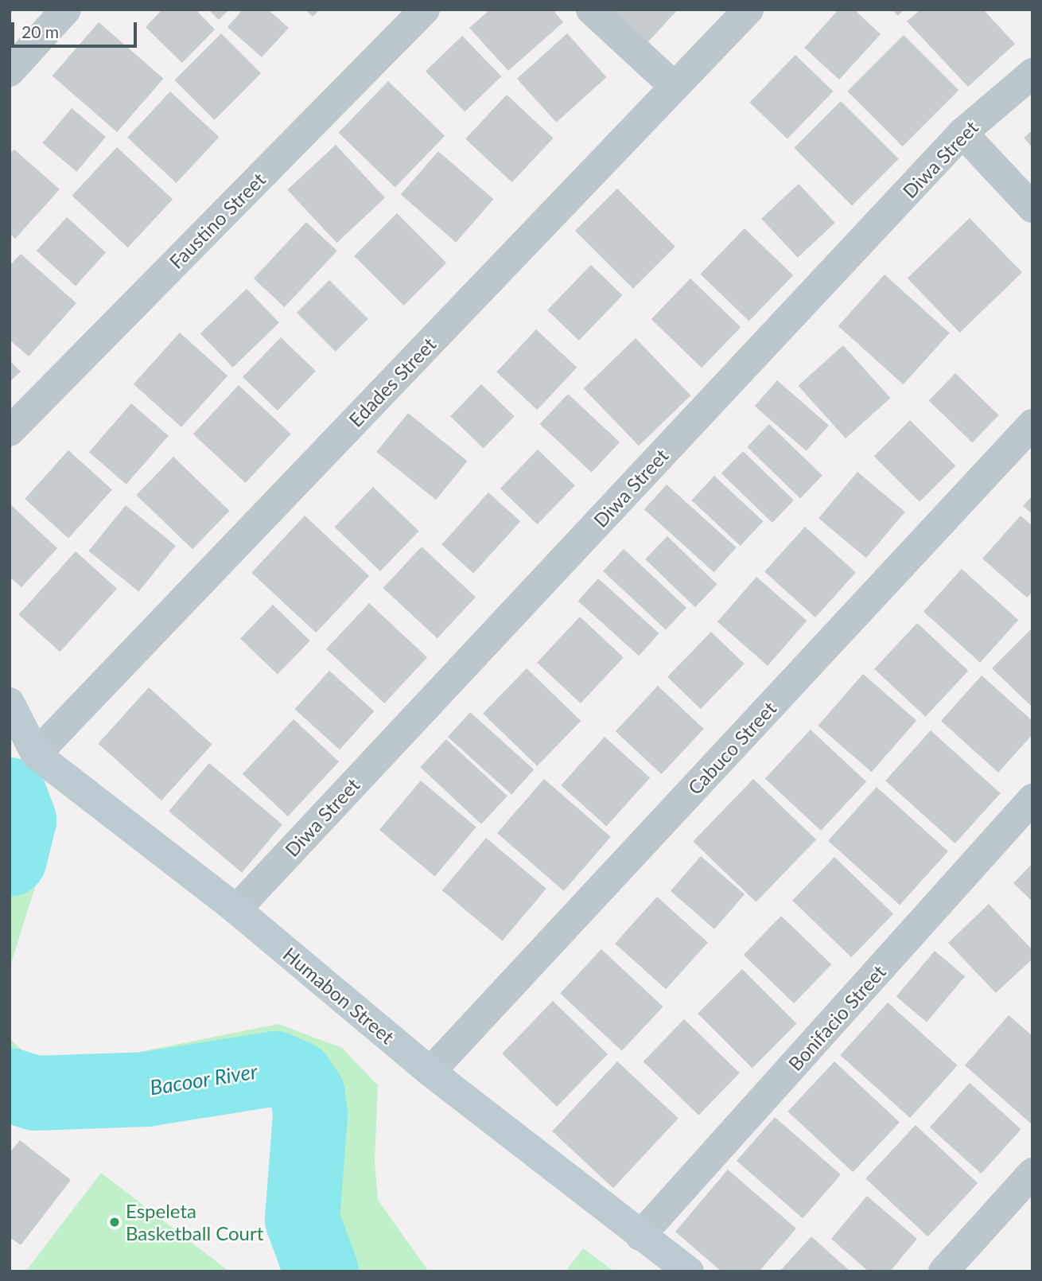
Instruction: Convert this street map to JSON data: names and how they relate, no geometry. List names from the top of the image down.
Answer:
{
  "streets": {
    "street": [
      "Diwa Street",
      "Faustino Street",
      "Edades Street",
      "Cabuco Street",
      "Humabon Street",
      "Bonifacio Street"
    ]
  },
  "crossings": [
    ["Diwa Street", "Humabon Street"],
    ["Edades Street", "Humabon Street"],
    ["Cabuco Street", "Humabon Street"],
    ["Humabon Street", "Bonifacio Street"]
  ],
  "water": ["Bacoor River"],
  "places": ["Espeleta Basketball Court"],
  "scale_bar": "20 m"
}
